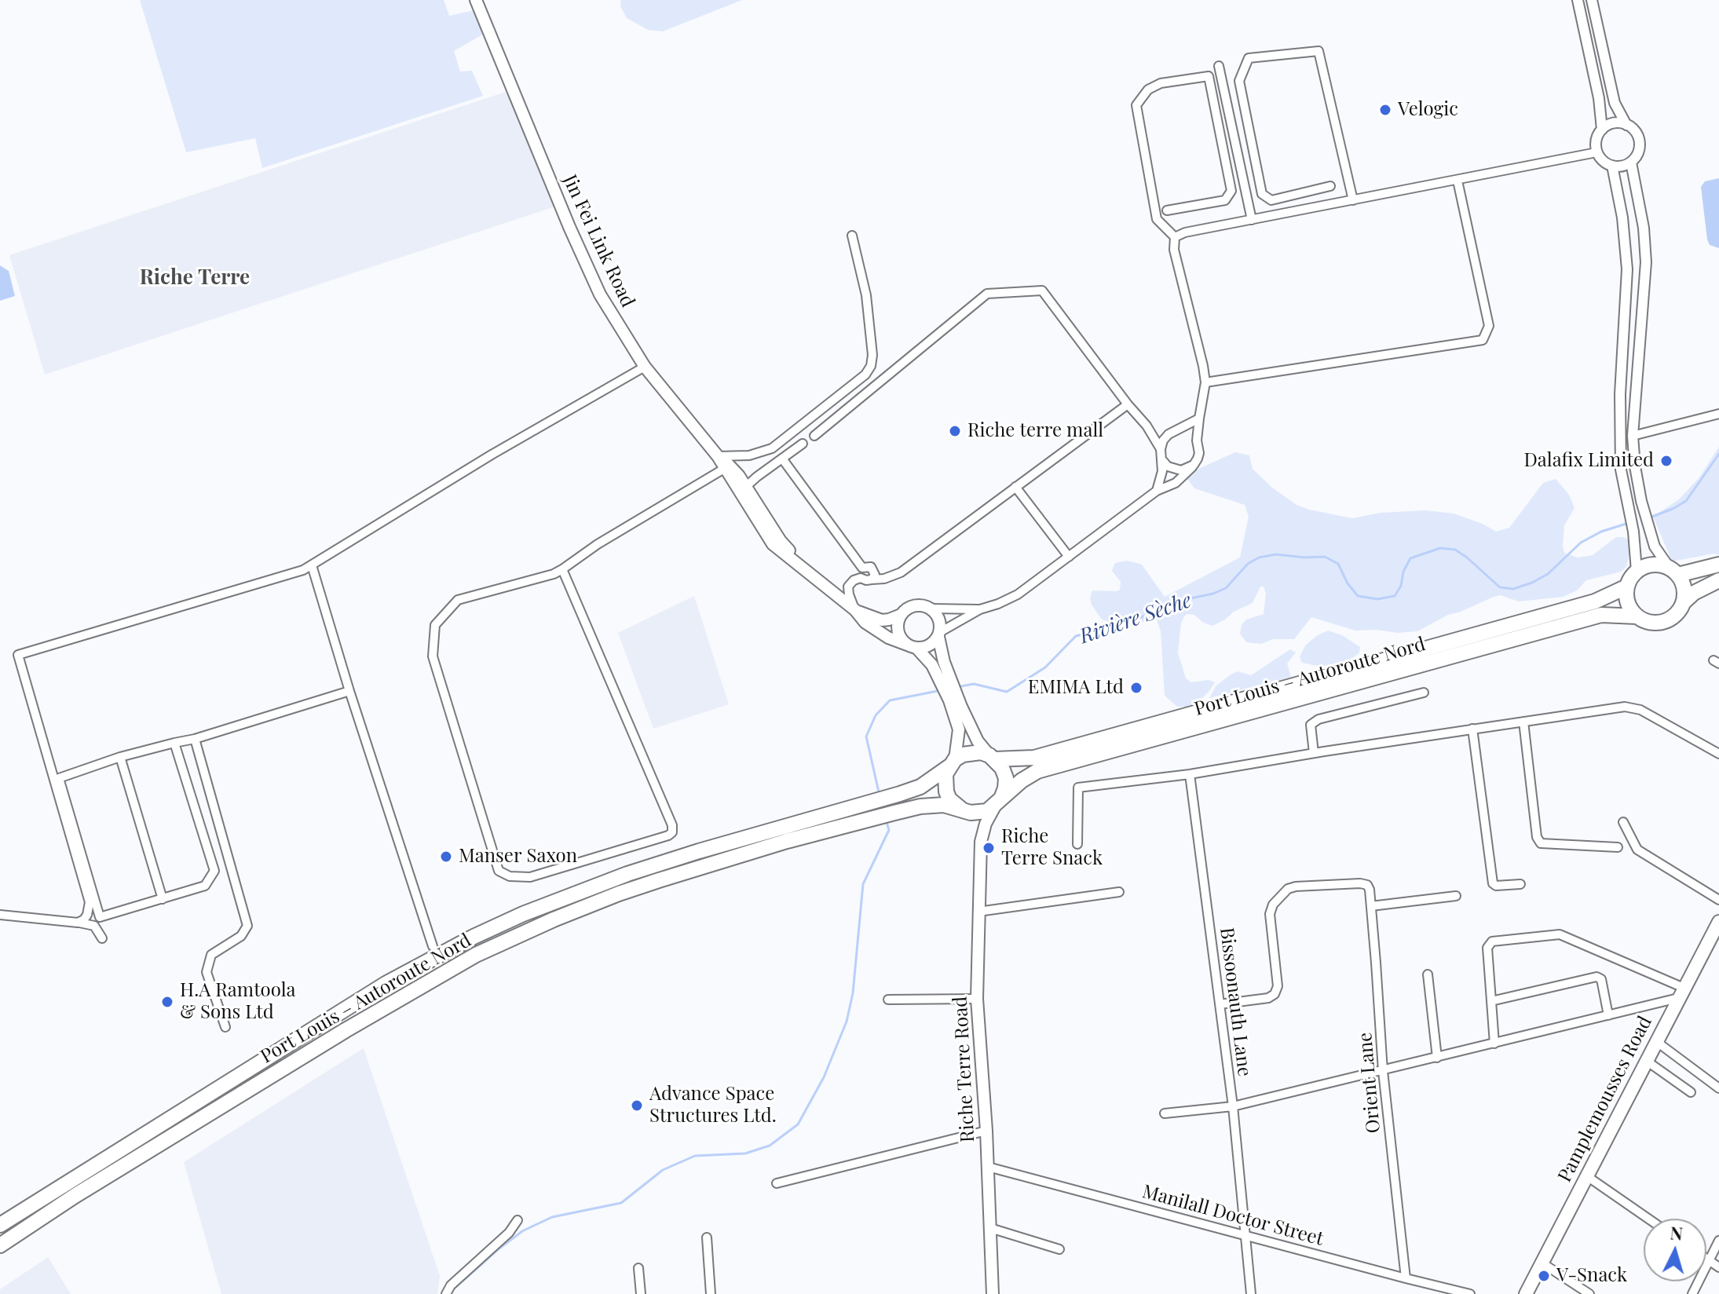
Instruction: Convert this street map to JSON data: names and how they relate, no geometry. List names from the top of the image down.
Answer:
{
  "streets": {
    "highway": ["Port Louis – Autoroute Nord"],
    "main road": ["Jin Fei Link Road", "Riche Terre Road", "Pamplemousses Road"],
    "street": ["Bissoonauth Lane", "Orient Lane", "Manilall Doctor Street"]
  },
  "crossings": [
    ["Bissoonauth Lane", "Orient Lane"],
    ["Bissoonauth Lane", "Manilall Doctor Street"],
    ["Riche Terre Road", "Manilall Doctor Street"],
    ["Orient Lane", "Manilall Doctor Street"]
  ],
  "districts": ["Riche Terre"],
  "water": ["Rivière Sèche"],
  "places": [
    "Velogic",
    "Riche terre mall",
    "Dalafix Limited",
    "EMIMA Ltd",
    "Riche Terre Snack",
    "Manser Saxon",
    "H.A Ramtoola & Sons Ltd",
    "Advance Space Structures Ltd.",
    "V-Snack"
  ],
  "north": "top"
}
